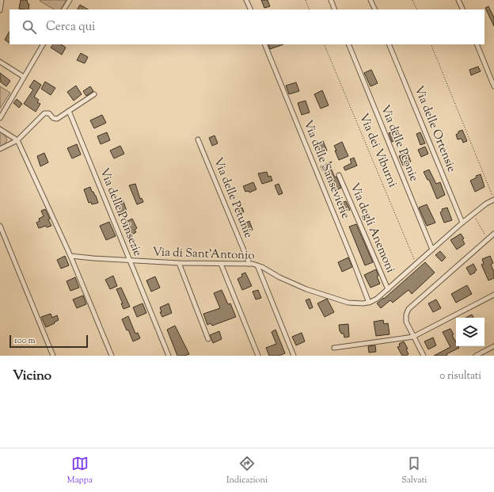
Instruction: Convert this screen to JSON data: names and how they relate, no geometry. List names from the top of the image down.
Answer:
{
  "streets": {
    "street": [
      "Via delle Ortensie",
      "Via delle Peonie",
      "Via delle Sansevierie",
      "Via delle Petunie",
      "Via delle Poinsezie",
      "Via degli Anemoni",
      "Via di Sant'Antonio"
    ],
    "path": ["Via dei Viburni"]
  },
  "crossings": [
    ["Via delle Sansevierie", "Via di Sant'Antonio"],
    ["Via delle Petunie", "Via di Sant'Antonio"],
    ["Via delle Poinsezie", "Via di Sant'Antonio"]
  ],
  "scale_bar": "100 m",
  "page": {
    "search": "Cerca qui",
    "scale": "100 m",
    "heading": ["Vicino", "0 risultati"],
    "nav": ["Mappa", "Indicazioni", "Salvati"]
  }
}
